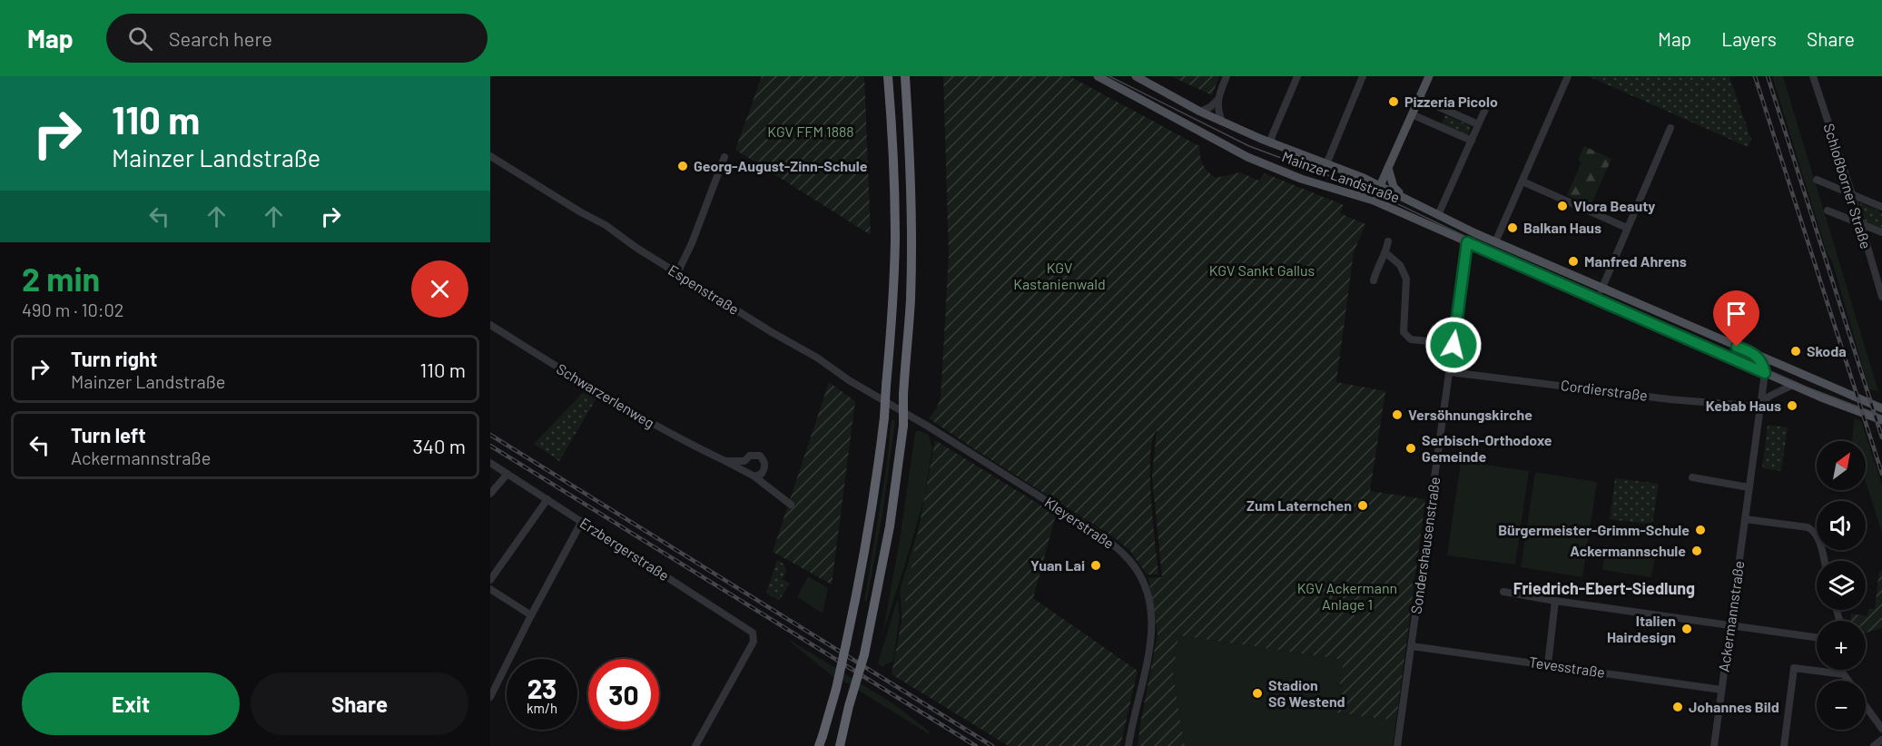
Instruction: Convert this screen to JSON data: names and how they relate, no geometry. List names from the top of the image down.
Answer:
{
  "streets": {
    "main road": ["Mainzer Landstraße"],
    "street": [
      "Schloßborner Straße",
      "Espenstraße",
      "Cordierstraße",
      "Schwarzerlenweg",
      "Kleyerstraße",
      "Sondershausenstraße",
      "Erzbergerstraße",
      "Ackermannstraße",
      "Tevesstraße"
    ]
  },
  "crossings": [
    ["Mainzer Landstraße", "Sondershausenstraße"],
    ["Mainzer Landstraße", "Ackermannstraße"],
    ["Espenstraße", "Kleyerstraße"],
    ["Cordierstraße", "Sondershausenstraße"],
    ["Cordierstraße", "Ackermannstraße"],
    ["Sondershausenstraße", "Tevesstraße"],
    ["Ackermannstraße", "Tevesstraße"]
  ],
  "districts": ["Friedrich-Ebert-Siedlung"],
  "parks": [
    "KGV FFM 1888",
    "KGV Kastanienwald",
    "KGV Sankt Gallus",
    "KGV Ackermann Anlage 1"
  ],
  "places": [
    "Pizzeria Picolo",
    "Georg-August-Zinn-Schule",
    "Vlora Beauty",
    "Balkan Haus",
    "Manfred Ahrens",
    "Skoda",
    "Kebab Haus",
    "Versöhnungskirche",
    "Serbisch-Orthodoxe Gemeinde",
    "Zum Laternchen",
    "Bürgermeister-Grimm-Schule",
    "Ackermannschule",
    "Yuan Lai",
    "Italien Hairdesign",
    "Stadion SG Westend",
    "Johannes Bild"
  ],
  "north": "top right",
  "page": {
    "header": "Map",
    "search": "Search here",
    "nav": ["Map", "Layers", "Share"],
    "turn": ["110 m", "Mainzer Landstraße"],
    "heading": ["2 min", "490 m · 10:02"],
    "list": [
      {
        "name": "Turn right",
        "note": "Mainzer Landstraße",
        "value": "110 m"
      },
      {
        "name": "Turn left",
        "note": "Ackermannstraße",
        "value": "340 m"
      }
    ],
    "map_buttons": ["+", "−"],
    "speed": "23 km/h",
    "limit": "30",
    "buttons": ["Exit", "Share"]
  }
}
